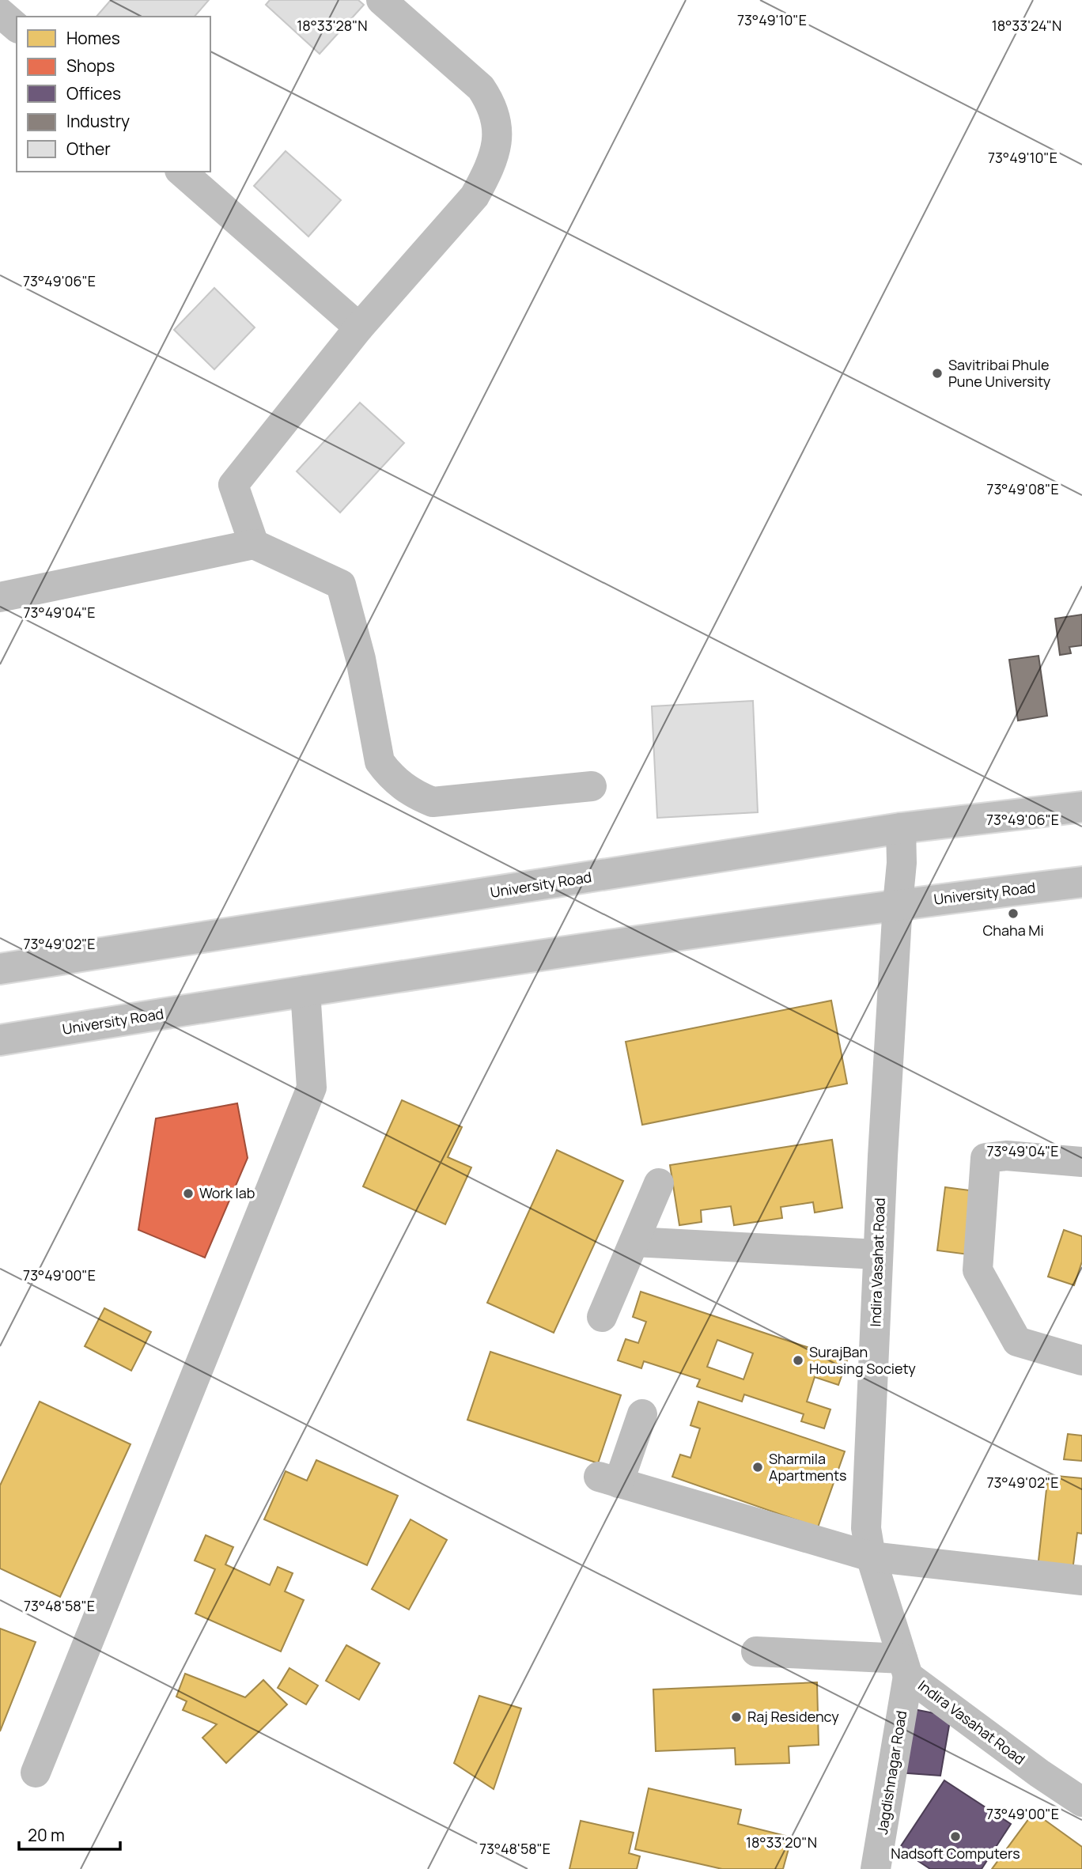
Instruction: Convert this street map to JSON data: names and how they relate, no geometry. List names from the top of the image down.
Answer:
{
  "streets": {
    "street": ["University Road", "Indira Vasahat Road", "Jagdishnagar Road"]
  },
  "crossings": [
    ["University Road", "Indira Vasahat Road"],
    ["Indira Vasahat Road", "Jagdishnagar Road"]
  ],
  "places": [
    "Savitribai Phule Pune University",
    "Chaha Mi",
    "Work lab",
    "SurajBan Housing Society",
    "Sharmila Apartments",
    "Raj Residency",
    "Nadsoft Computers"
  ],
  "legend": [
    "Homes",
    "Shops",
    "Offices",
    "Industry",
    "Other"
  ],
  "scale_bar": "20 m",
  "coordinates": [
    "73°49'10\"E",
    "18°33'28\"N",
    "18°33'24\"N",
    "73°49'06\"E",
    "73°49'08\"E",
    "73°49'04\"E",
    "73°49'02\"E",
    "73°49'00\"E",
    "73°48'58\"E",
    "18°33'20\"N"
  ]
}
